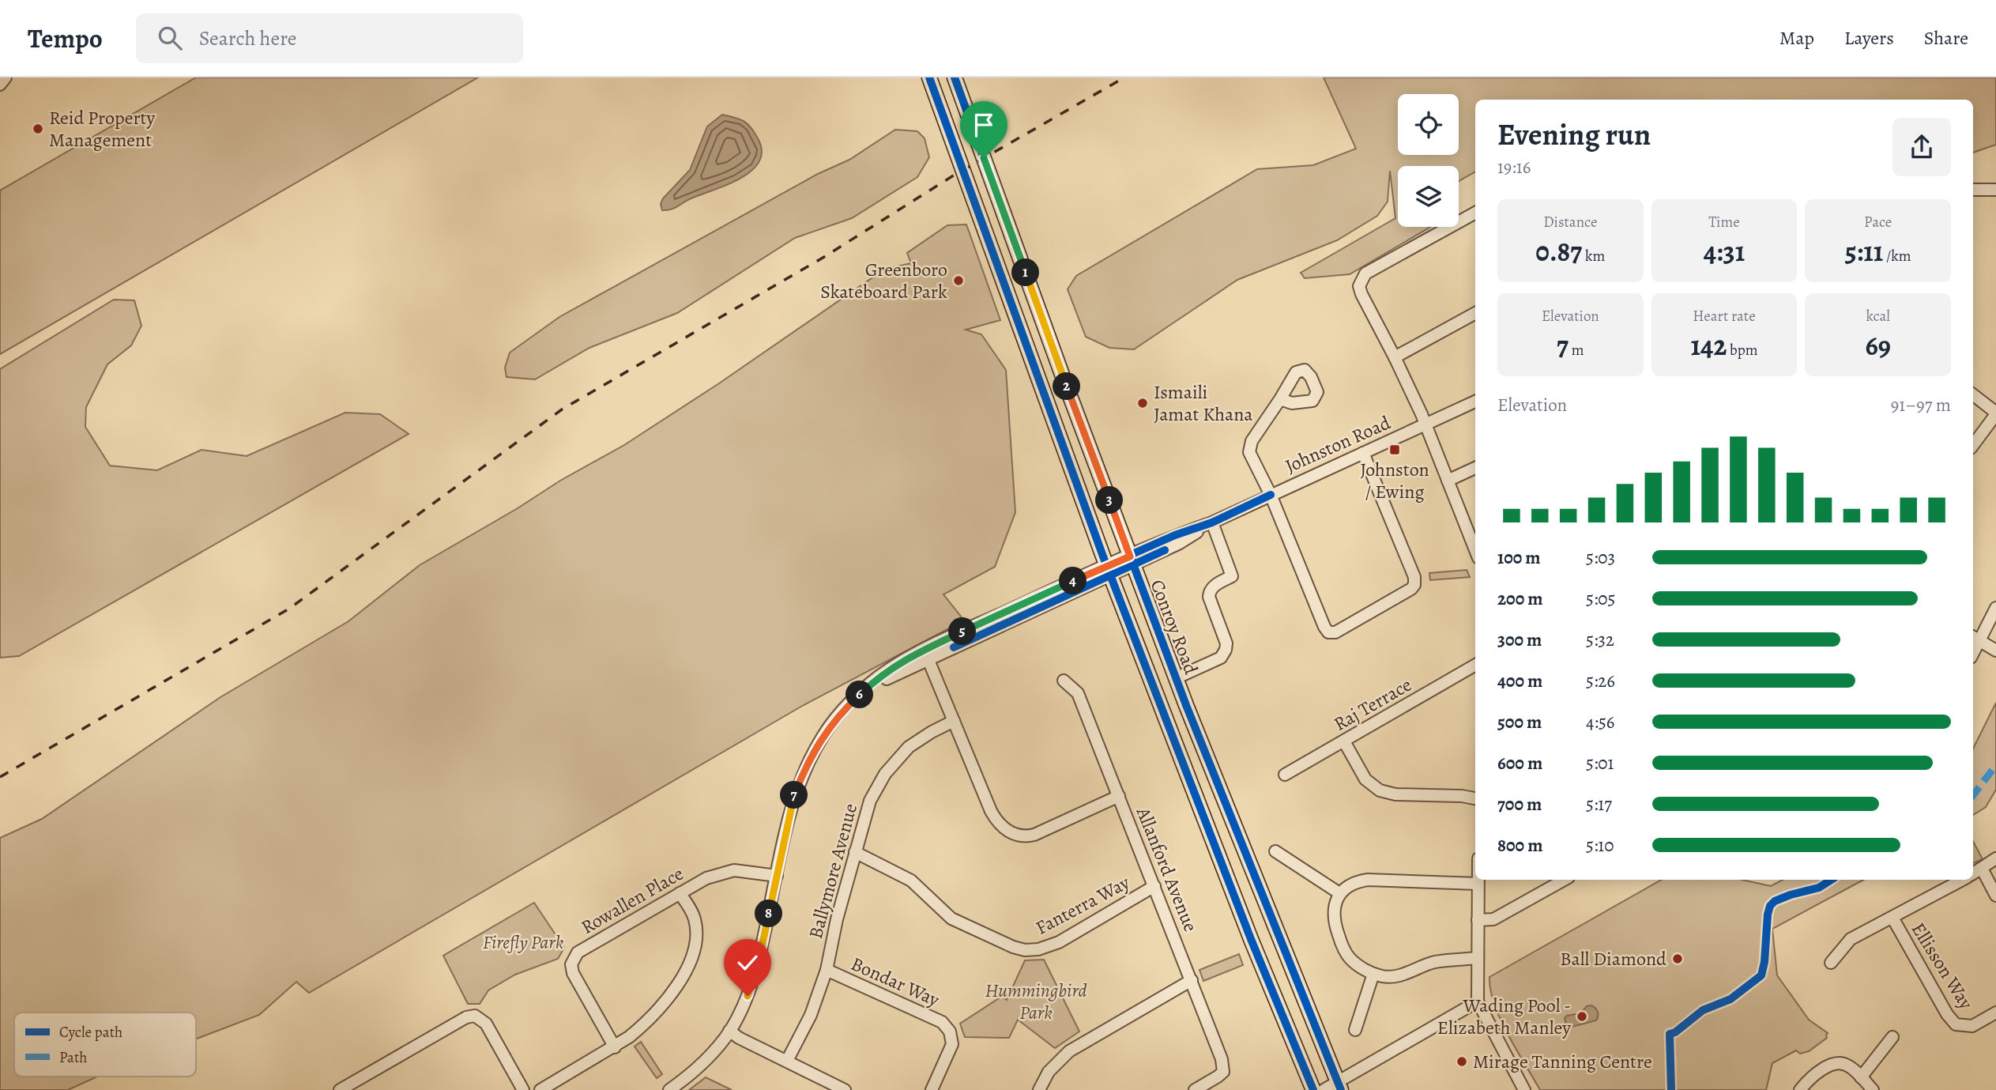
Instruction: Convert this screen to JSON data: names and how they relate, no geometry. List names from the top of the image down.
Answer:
{
  "streets": {
    "main road": ["Conroy Road"],
    "street": [
      "Johnston Road",
      "Raj Terrace",
      "Allanford Avenue",
      "Ballymore Avenue",
      "Rowallen Place",
      "Fanterra Way",
      "Ellisson Way",
      "Bondar Way"
    ]
  },
  "crossings": [
    ["Johnston Road", "Conroy Road"],
    ["Johnston Road", "Allanford Avenue"],
    ["Johnston Road", "Rowallen Place"],
    ["Allanford Avenue", "Ballymore Avenue"],
    ["Allanford Avenue", "Fanterra Way"],
    ["Ballymore Avenue", "Fanterra Way"],
    ["Ballymore Avenue", "Bondar Way"]
  ],
  "parks": ["Firefly Park", "Hummingbird Park"],
  "places": {
    "other": [
      "Reid Property Management",
      "Greenboro Skateboard Park",
      "Ismaili Jamat Khana",
      "Ball Diamond",
      "Wading Pool - Elizabeth Manley",
      "Mirage Tanning Centre"
    ],
    "transit": ["Johnston / Ewing"]
  },
  "legend": ["Cycle path", "Path"],
  "page": {
    "header": "Tempo",
    "search": "Search here",
    "nav": ["Map", "Layers", "Share"],
    "heading": ["Evening run", "19:16"],
    "stats": [
      ["Distance", "0.87 km"],
      ["Time", "4:31"],
      ["Pace", "5:11 /km"],
      ["Elevation", "7 m"],
      ["Heart rate", "142 bpm"],
      ["kcal", "69"]
    ],
    "pins": [
      "1",
      "2",
      "3",
      "4",
      "5",
      "6",
      "7",
      "8"
    ],
    "chart": ["Elevation", "91–97 m"],
    "list": [
      {
        "name": "100 m",
        "note": "5:03"
      },
      {
        "name": "200 m",
        "note": "5:05"
      },
      {
        "name": "300 m",
        "note": "5:32"
      },
      {
        "name": "400 m",
        "note": "5:26"
      },
      {
        "name": "500 m",
        "note": "4:56"
      },
      {
        "name": "600 m",
        "note": "5:01"
      },
      {
        "name": "700 m",
        "note": "5:17"
      },
      {
        "name": "800 m",
        "note": "5:10"
      }
    ]
  }
}
